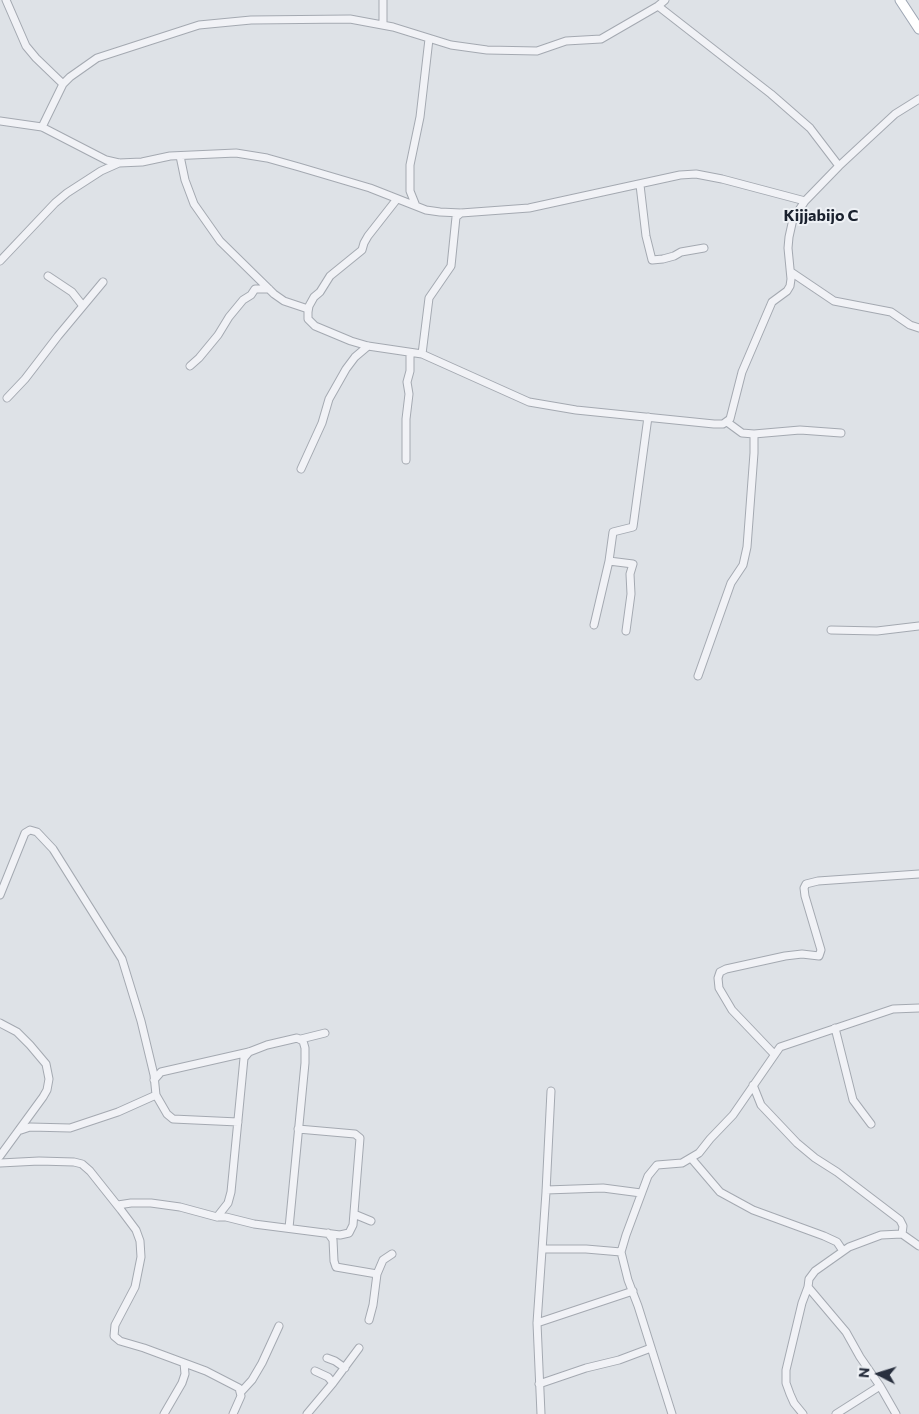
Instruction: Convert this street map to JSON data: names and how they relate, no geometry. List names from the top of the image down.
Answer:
{
  "districts": ["Kijjabijo C"],
  "north": "left"
}
